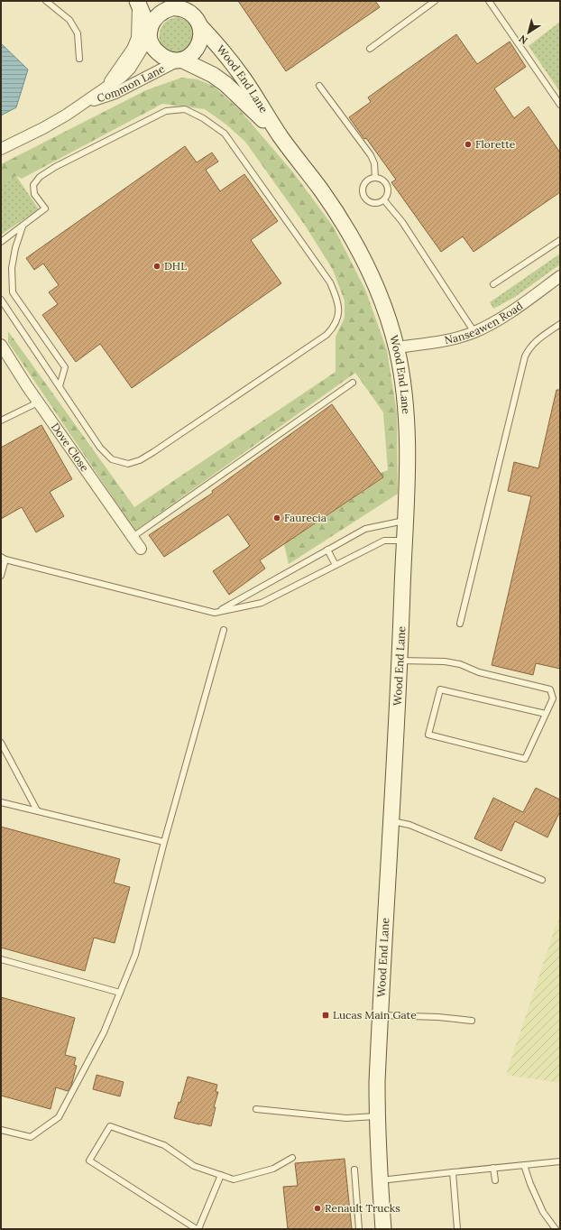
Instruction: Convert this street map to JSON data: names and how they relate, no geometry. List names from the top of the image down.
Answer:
{
  "streets": {
    "street": [
      "Wood End Lane",
      "Common Lane",
      "Nanseawen Road",
      "Dove Close"
    ]
  },
  "crossings": [
    ["Wood End Lane", "Common Lane"],
    ["Wood End Lane", "Nanseawen Road"]
  ],
  "places": {
    "other": [
      "Florette",
      "DHL",
      "Faurecia",
      "Renault Trucks"
    ],
    "transit": ["Lucas Main Gate"]
  },
  "north": "bottom left"
}
